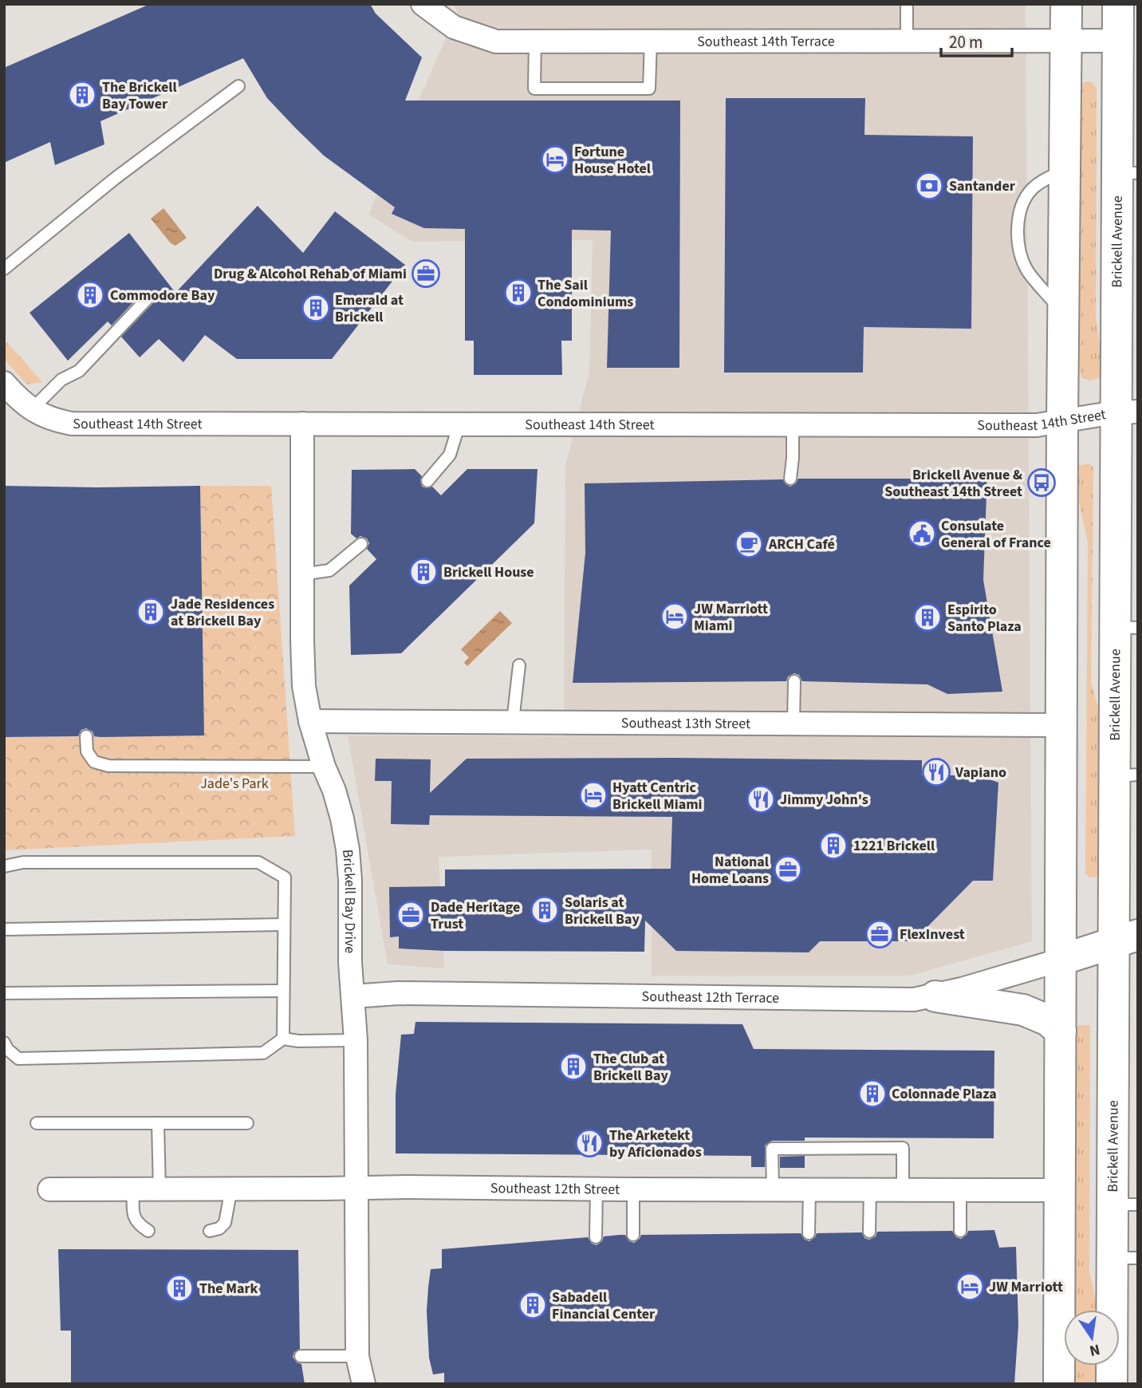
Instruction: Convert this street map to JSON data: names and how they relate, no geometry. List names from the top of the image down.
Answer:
{
  "streets": {
    "main road": ["Brickell Avenue"],
    "street": [
      "Southeast 14th Terrace",
      "Southeast 14th Street",
      "Southeast 13th Street",
      "Brickell Bay Drive",
      "Southeast 12th Terrace",
      "Southeast 12th Street"
    ]
  },
  "crossings": [
    ["Southeast 14th Terrace", "Brickell Avenue"],
    ["Brickell Avenue", "Southeast 14th Street"],
    ["Southeast 14th Street", "Brickell Bay Drive"],
    ["Southeast 13th Street", "Brickell Bay Drive"],
    ["Brickell Bay Drive", "Southeast 12th Terrace"],
    ["Brickell Bay Drive", "Southeast 12th Street"]
  ],
  "parks": ["Jade's Park"],
  "places": {
    "building": [
      "The Brickell Bay Tower",
      "The Sail Condominiums",
      "Commodore Bay",
      "Emerald at Brickell",
      "Brickell House",
      "Jade Residences at Brickell Bay",
      "Espirito Santo Plaza",
      "1221 Brickell",
      "Solaris at Brickell Bay",
      "The Club at Brickell Bay",
      "Colonnade Plaza",
      "The Mark",
      "Sabadell Financial Center"
    ],
    "hotel": [
      "Fortune House Hotel",
      "JW Marriott Miami",
      "Hyatt Centric Brickell Miami",
      "JW Marriott"
    ],
    "bank": ["Santander"],
    "office": [
      "Drug & Alcohol Rehab of Miami",
      "National Home Loans",
      "Dade Heritage Trust",
      "FlexInvest"
    ],
    "bus stop": ["Brickell Avenue & Southeast 14th Street"],
    "public building": ["Consulate General of France"],
    "cafe": ["ARCH Café"],
    "restaurant": ["Vapiano", "Jimmy John's", "The Arketekt by Aficionados"]
  },
  "scale_bar": "20 m",
  "north": "bottom"
}
